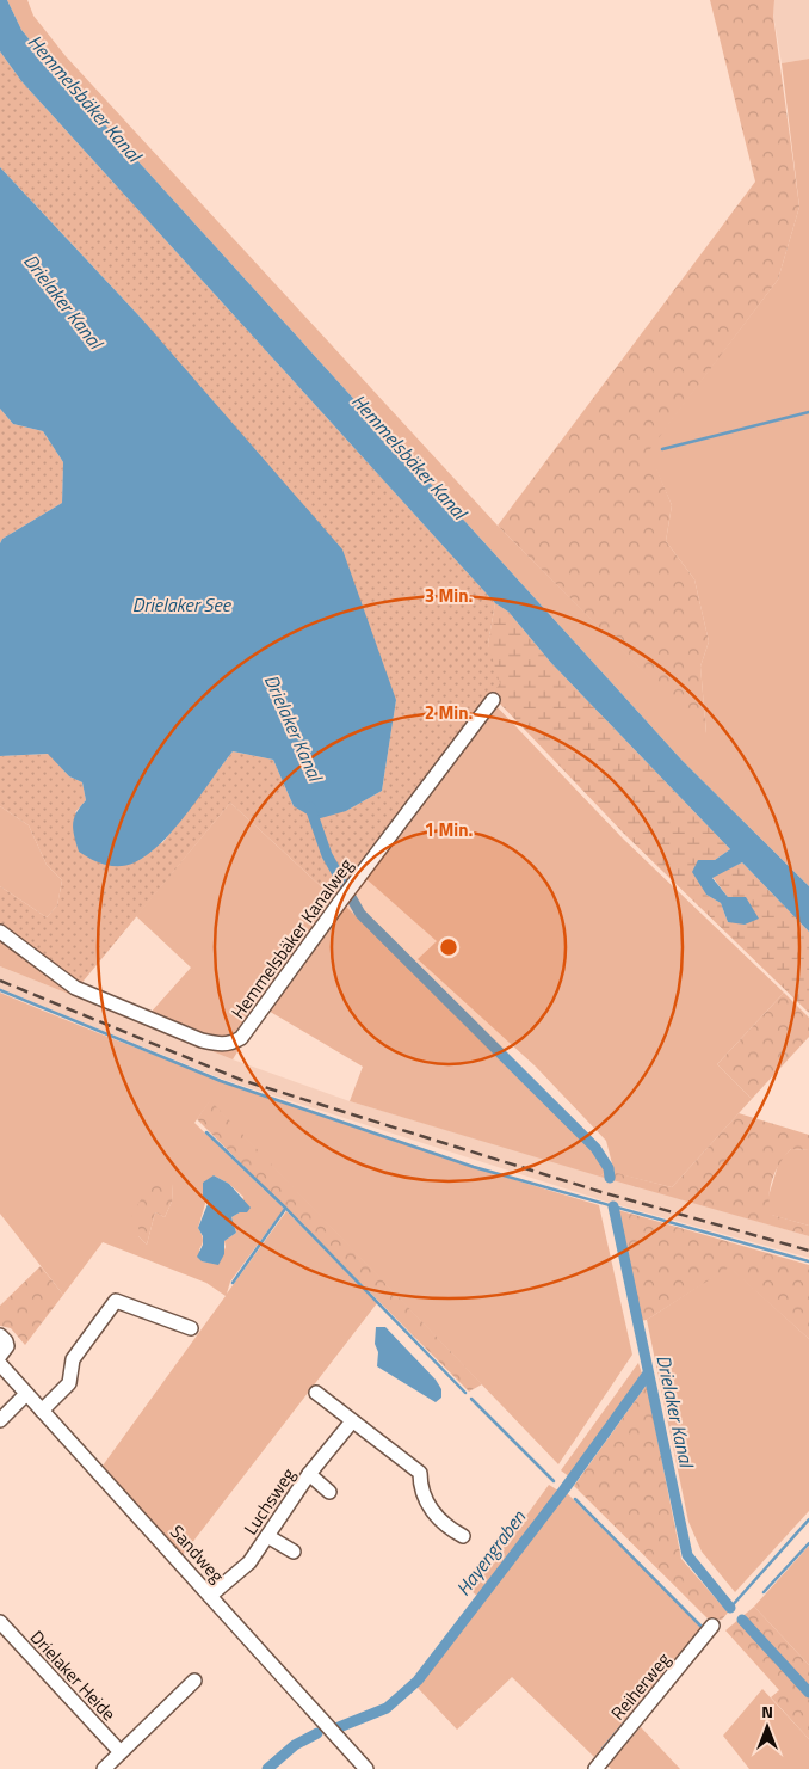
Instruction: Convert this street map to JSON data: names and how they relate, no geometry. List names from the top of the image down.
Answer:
{
  "streets": {
    "street": [
      "Hemmelsbäker Kanalweg",
      "Luchsweg",
      "Sandweg",
      "Drielaker Heide",
      "Reiherweg"
    ]
  },
  "crossings": [
    ["Luchsweg", "Sandweg"]
  ],
  "water": [
    "Hemmelsbäker Kanal",
    "Drielaker Kanal",
    "Drielaker See",
    "Hayengraben"
  ],
  "north": "top",
  "rings": ["3 Min.", "2 Min.", "1 Min."]
}
